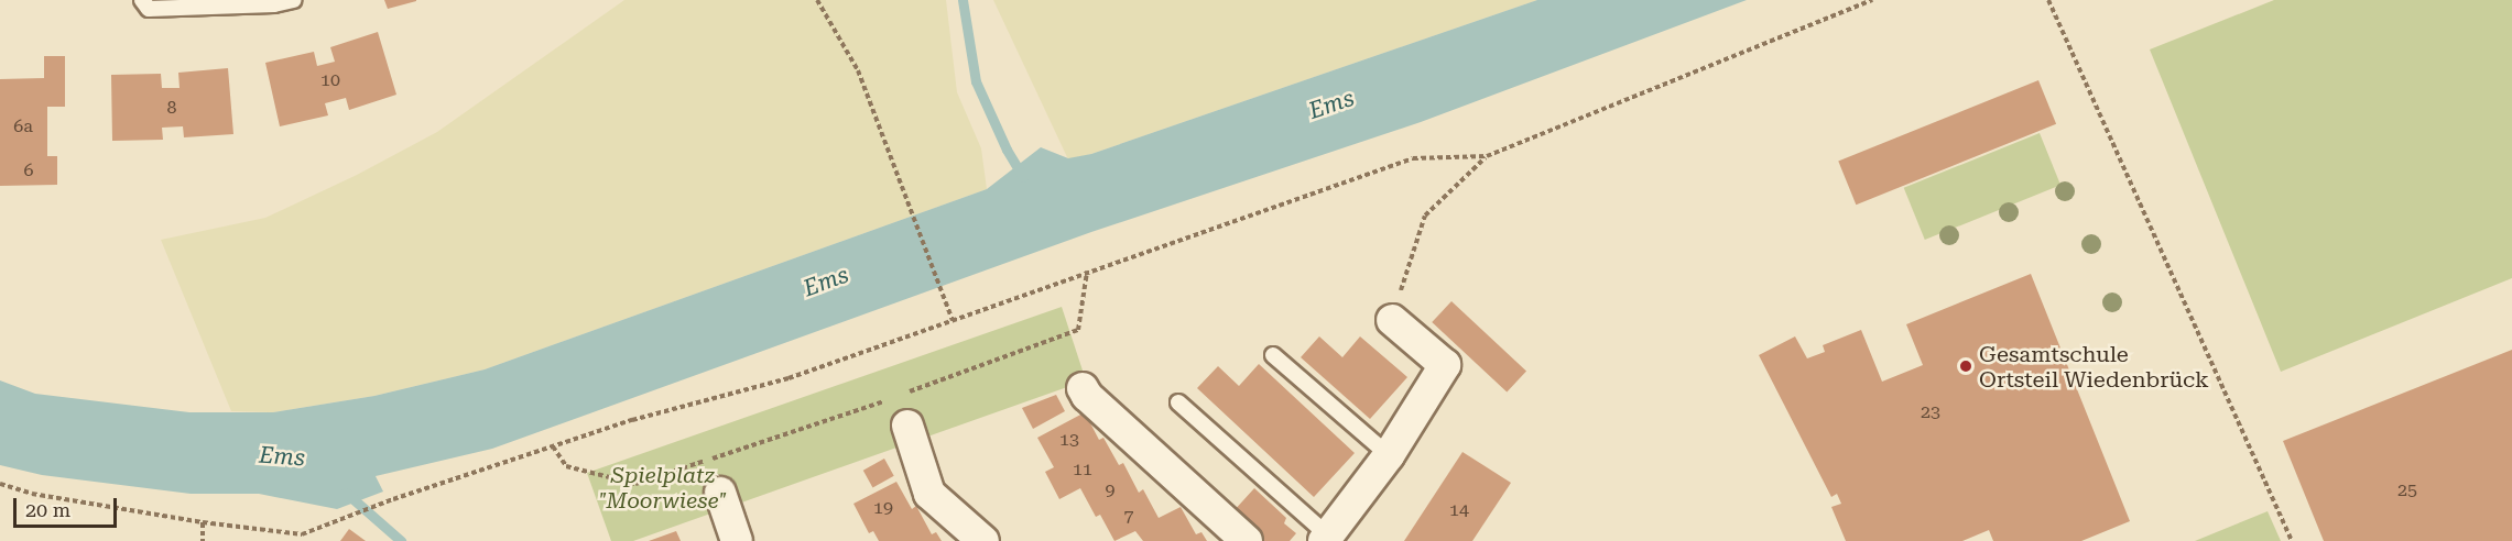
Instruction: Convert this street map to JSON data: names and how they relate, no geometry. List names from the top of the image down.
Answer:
{
  "water": ["Ems"],
  "parks": ["Spielplatz \"Moorwiese\""],
  "places": ["Gesamtschule Ortsteil Wiedenbrück"],
  "house_numbers": [
    "10",
    "8",
    "6a",
    "6",
    "23",
    "13",
    "11",
    "9",
    "25",
    "19",
    "14",
    "7"
  ],
  "scale_bar": "20 m"
}
